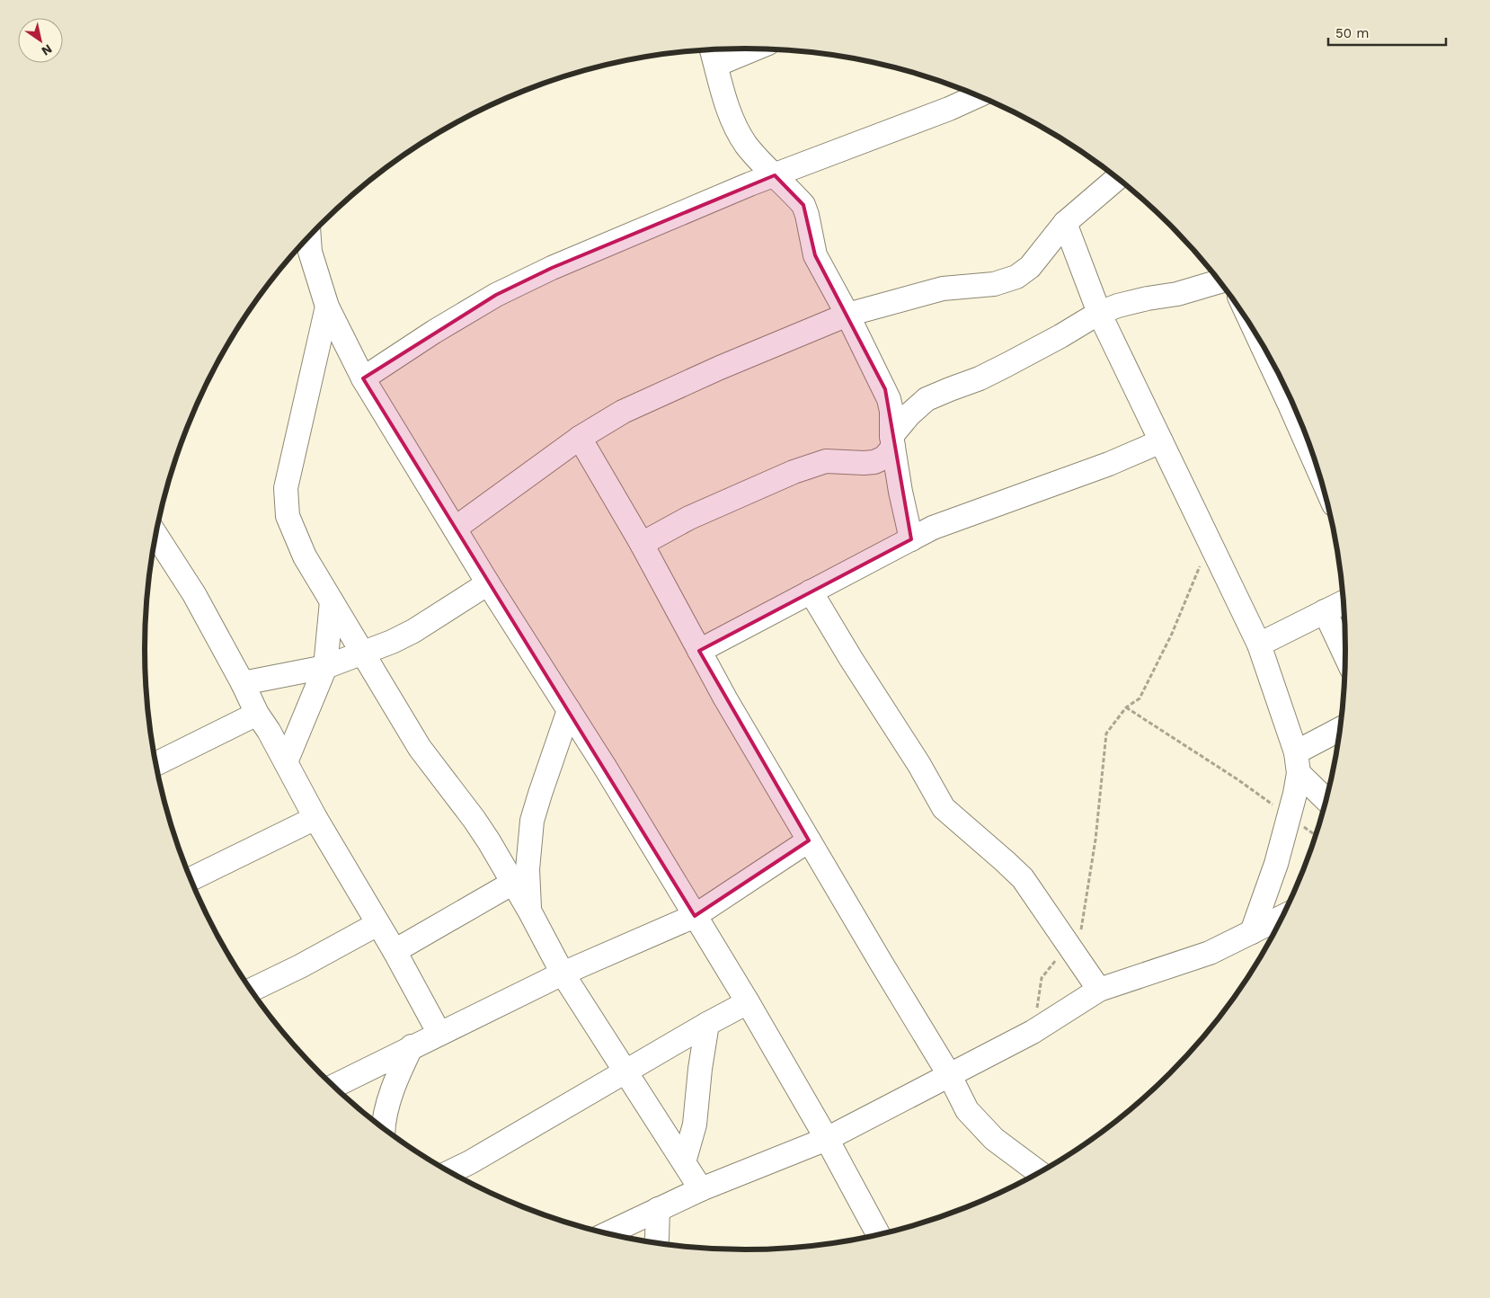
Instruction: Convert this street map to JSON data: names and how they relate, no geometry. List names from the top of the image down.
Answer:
{
  "scale_bar": "50 m",
  "north": "bottom right"
}
